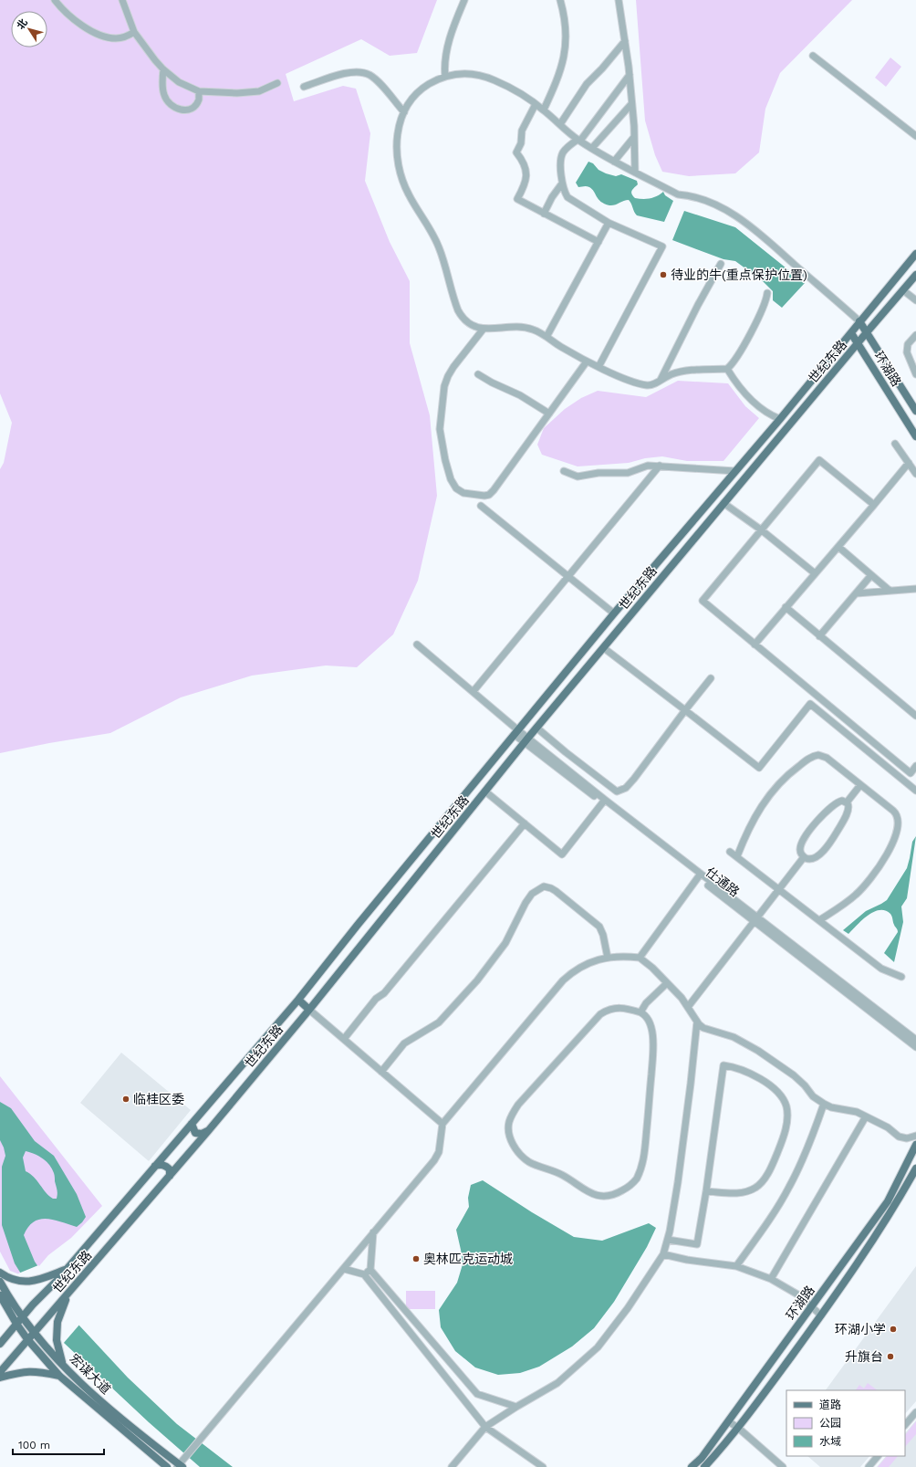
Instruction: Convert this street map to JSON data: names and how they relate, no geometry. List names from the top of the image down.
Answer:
{
  "streets": {
    "main road": ["世纪东路", "环湖路", "宏谋大道"],
    "street": ["仕通路"]
  },
  "crossings": [
    ["世纪东路", "环湖路"],
    ["世纪东路", "仕通路"],
    ["世纪东路", "宏谋大道"]
  ],
  "places": [
    "待业的牛(重点保护位置)",
    "临桂区委",
    "奥林匹克运动城",
    "环湖小学",
    "升旗台"
  ],
  "legend": ["道路", "公园", "水域"],
  "scale_bar": "100 m",
  "north": "top left"
}
